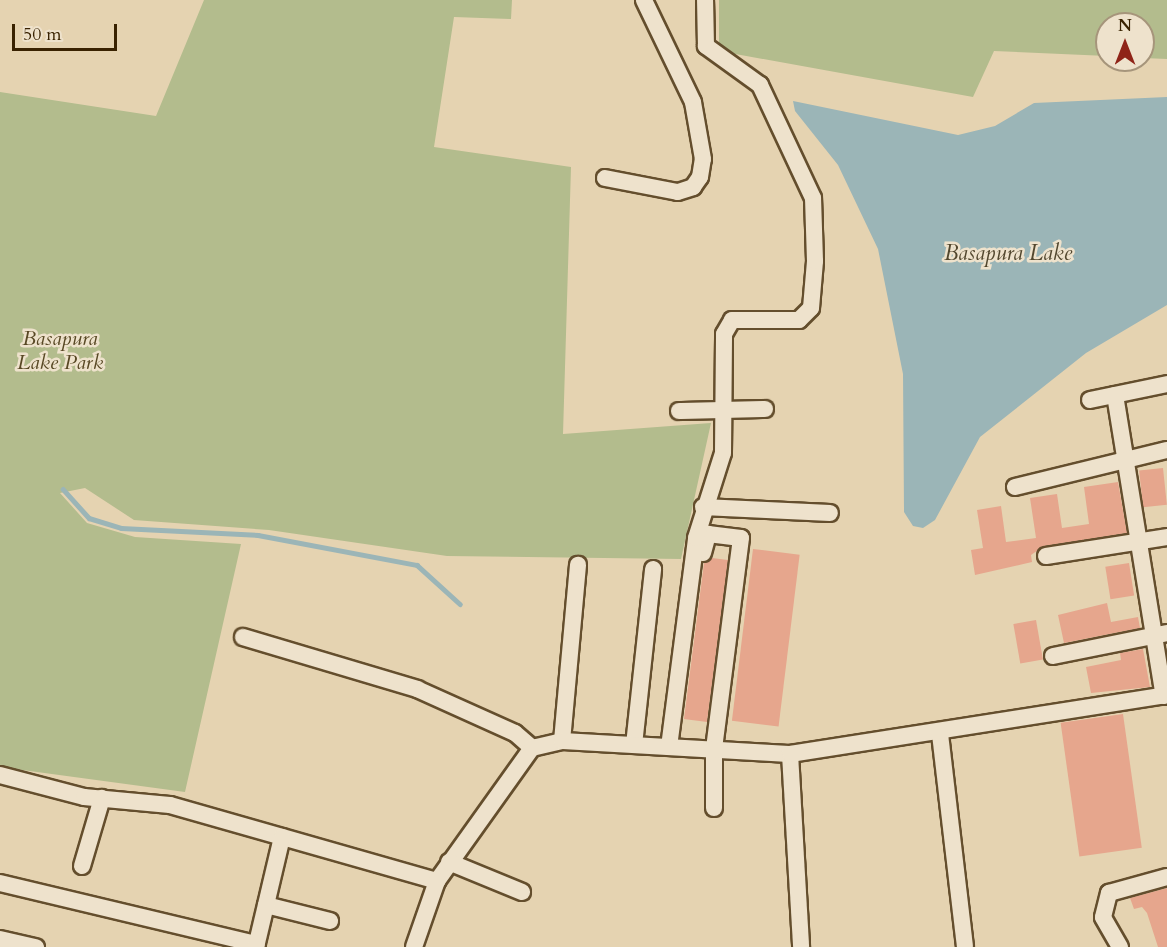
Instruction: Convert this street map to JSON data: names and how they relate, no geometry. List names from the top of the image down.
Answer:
{
  "water": ["Basapura Lake"],
  "parks": ["Basapura Lake Park"],
  "scale_bar": "50 m",
  "north": "top"
}
